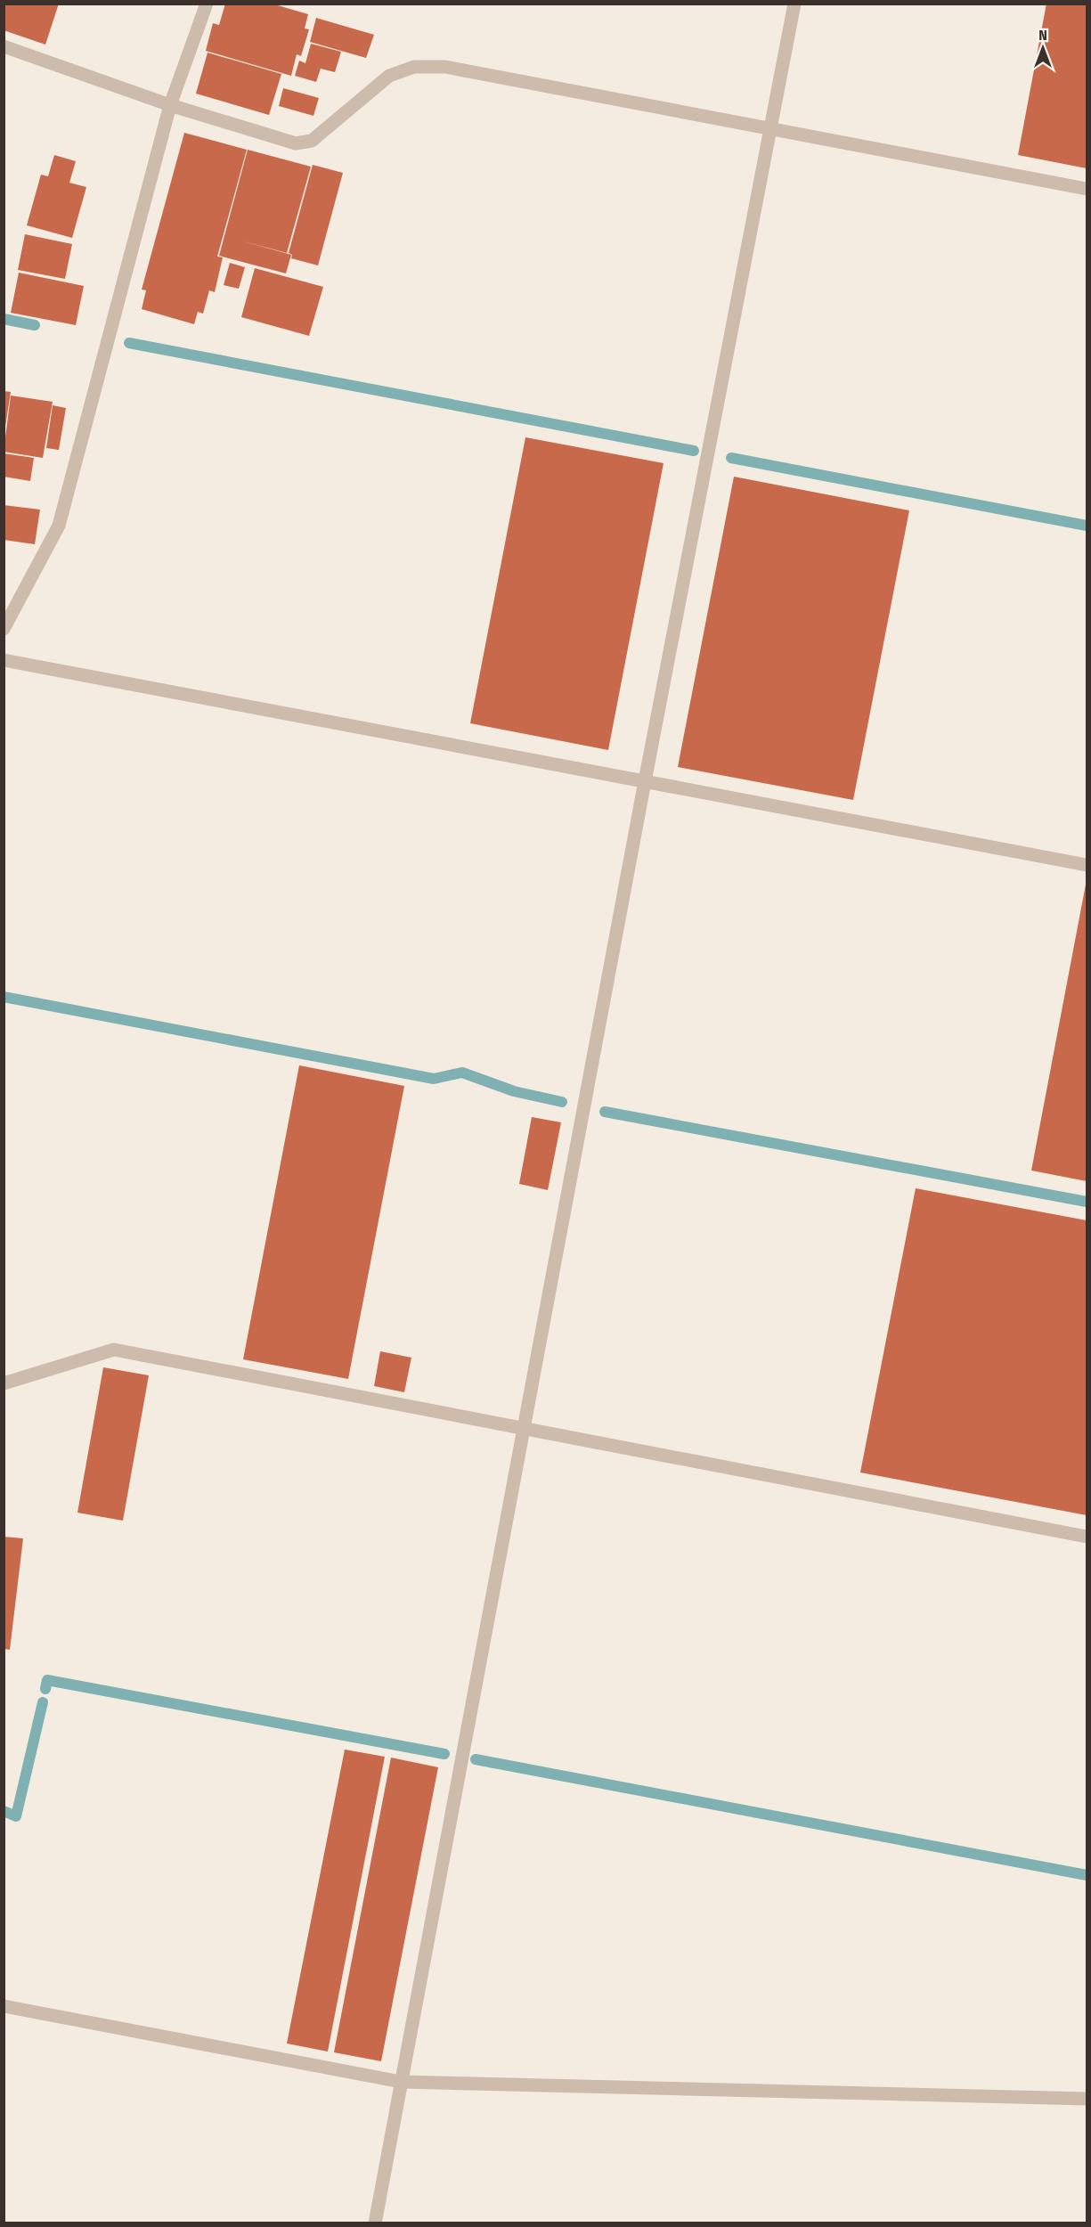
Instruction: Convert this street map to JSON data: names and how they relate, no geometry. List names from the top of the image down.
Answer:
{
  "north": "top"
}
